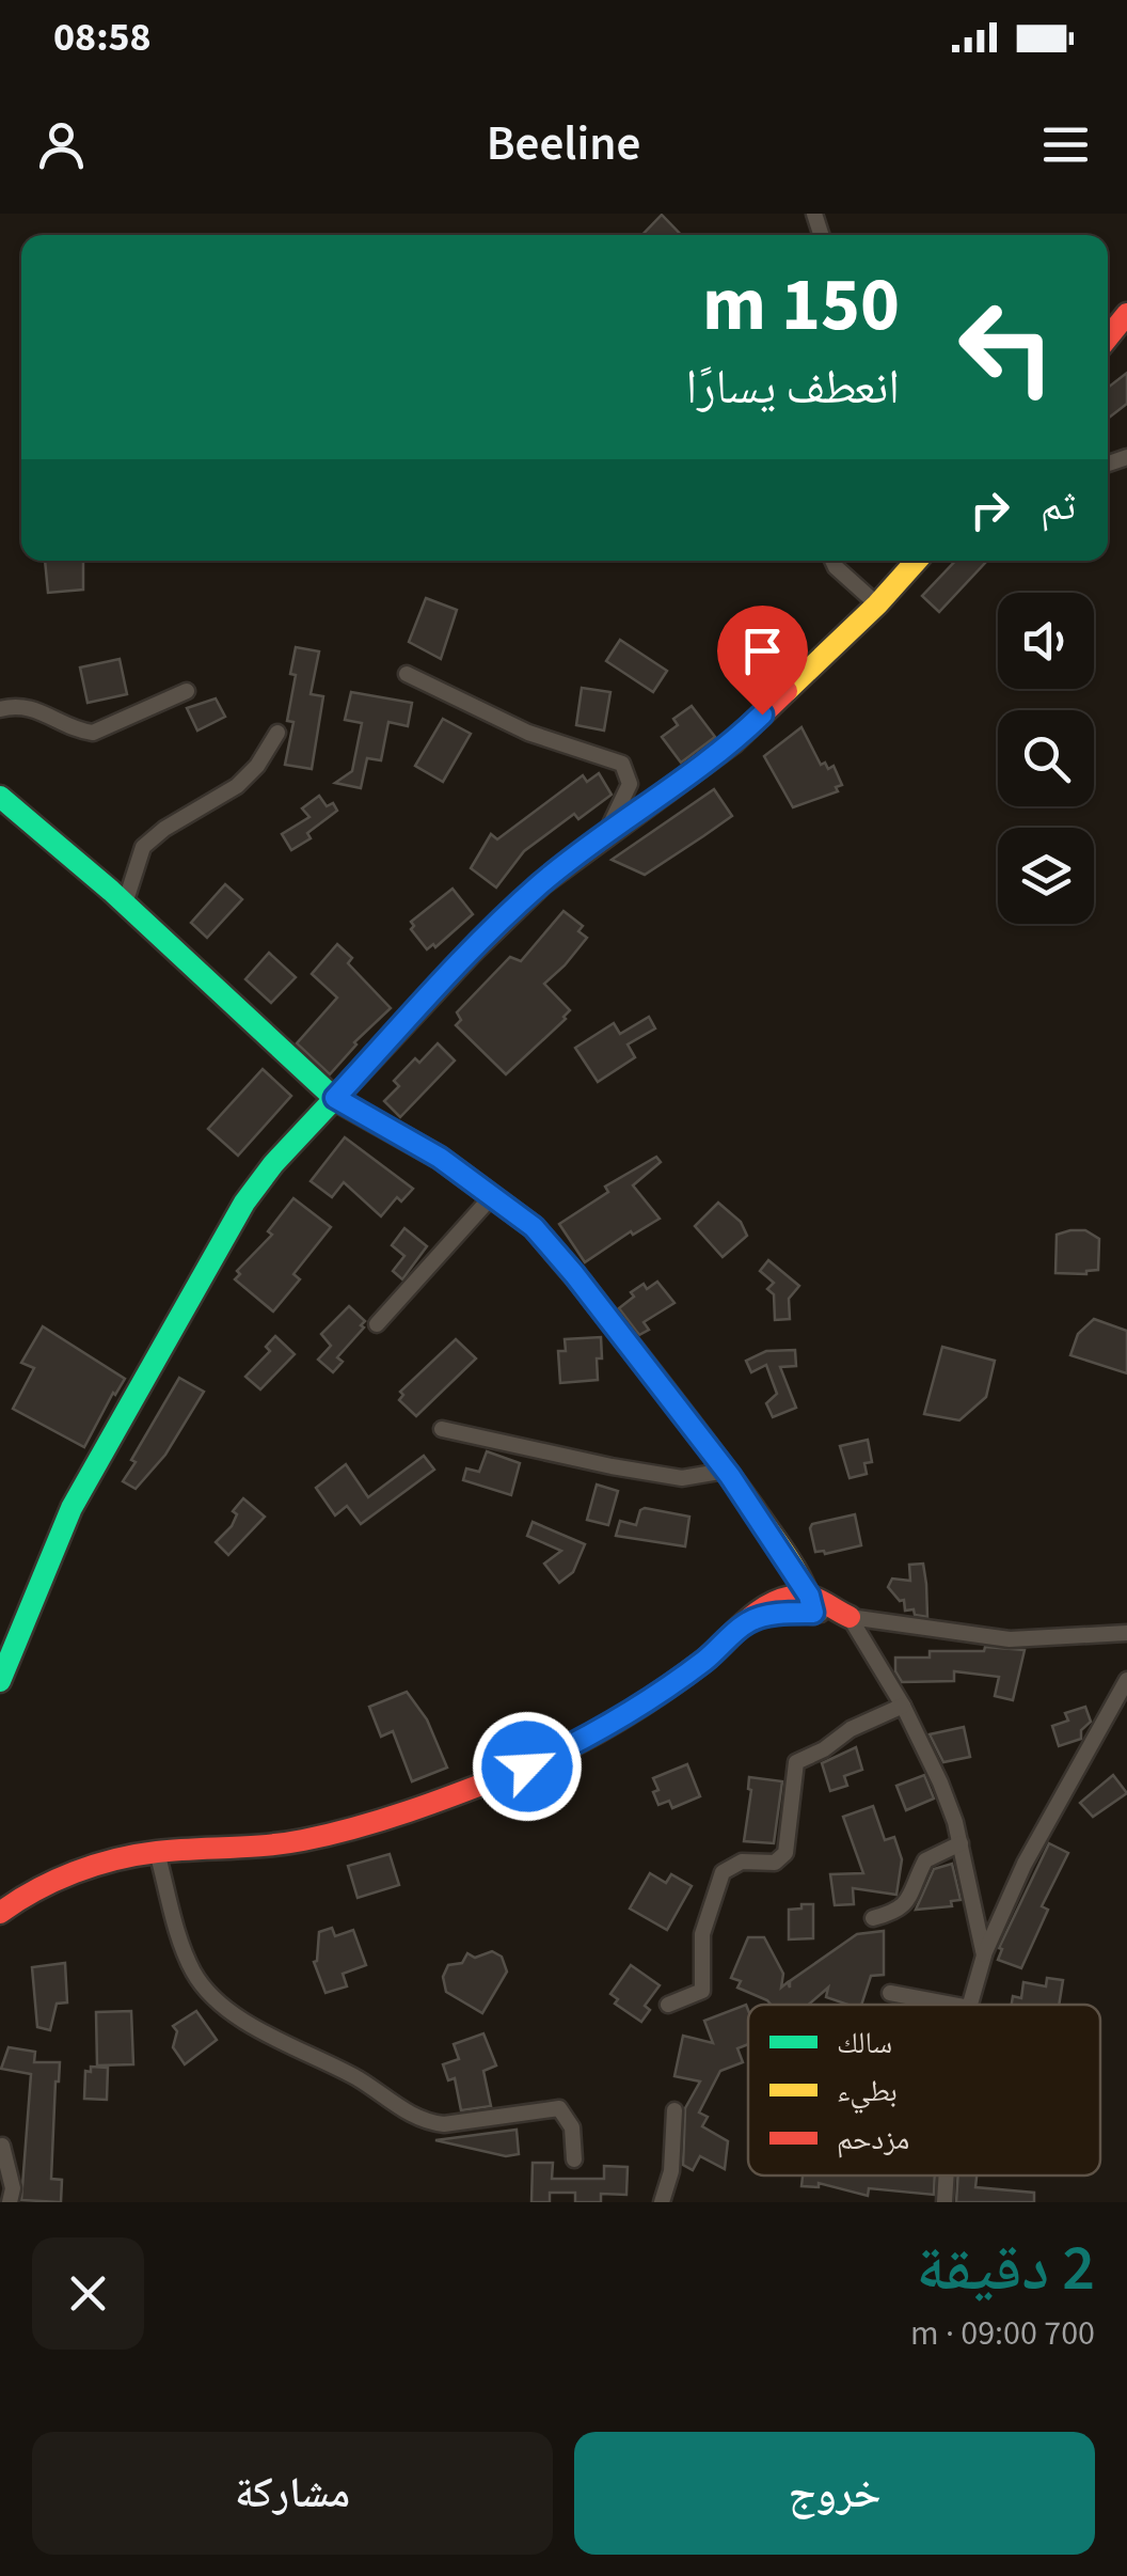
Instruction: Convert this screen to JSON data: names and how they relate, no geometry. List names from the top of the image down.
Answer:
{
  "legend": ["سالك", "بطيء", "مزدحم"],
  "page": {
    "status": "08:58",
    "header": "Beeline",
    "turn": ["150 m", "انعطف يسارًا"],
    "then": "ثم",
    "heading": ["2 دقيقة", "700 m · 09:00"],
    "buttons": ["خروج", "مشاركة"]
  }
}
